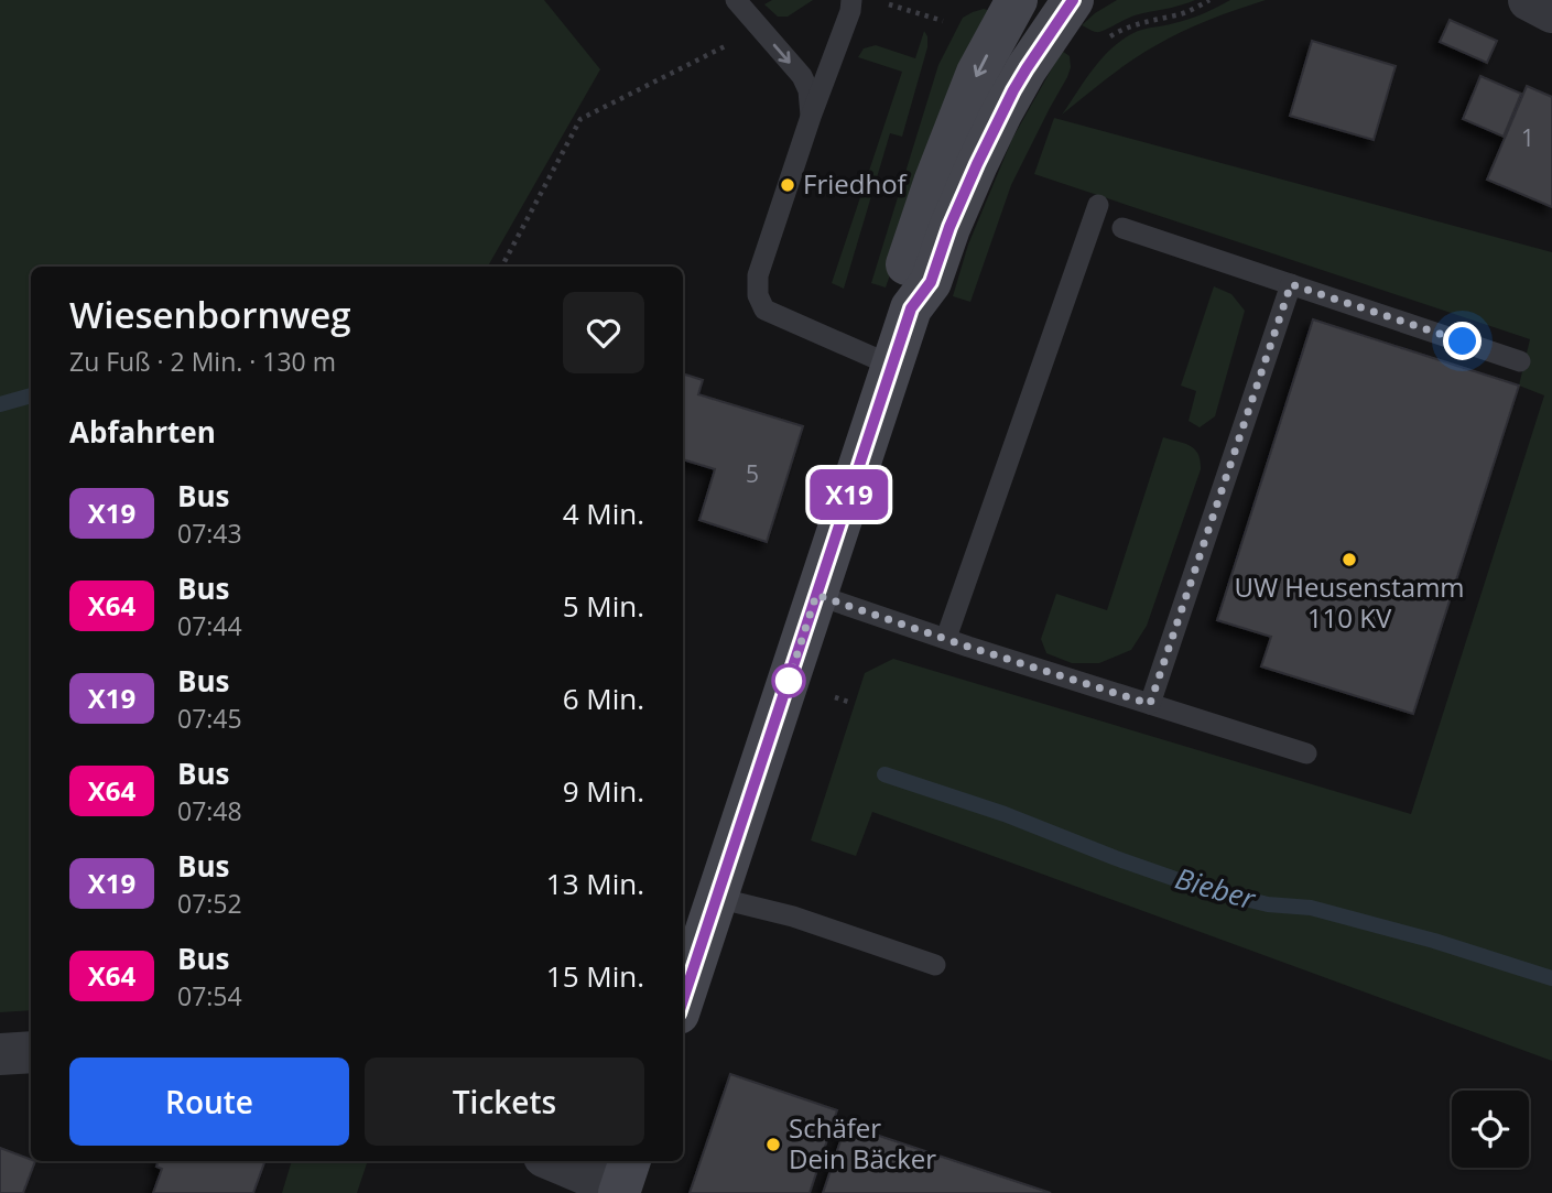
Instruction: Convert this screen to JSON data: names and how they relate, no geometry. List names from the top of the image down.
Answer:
{
  "water": ["Bieber"],
  "places": ["Friedhof", "UW Heusenstamm 110 KV", "Schäfer Dein Bäcker"],
  "lines": ["bus line X19"],
  "house_numbers": ["1", "5"],
  "page": {
    "on_map": "X19",
    "heading": [
      ["Wiesenbornweg", "Zu Fuß · 2 Min. · 130 m"],
      "Abfahrten"
    ],
    "list": [
      {
        "mark": "X19",
        "name": "Bus",
        "note": "07:43",
        "value": "4 Min."
      },
      {
        "mark": "X64",
        "name": "Bus",
        "note": "07:44",
        "value": "5 Min."
      },
      {
        "mark": "X19",
        "name": "Bus",
        "note": "07:45",
        "value": "6 Min."
      },
      {
        "mark": "X64",
        "name": "Bus",
        "note": "07:48",
        "value": "9 Min."
      },
      {
        "mark": "X19",
        "name": "Bus",
        "note": "07:52",
        "value": "13 Min."
      },
      {
        "mark": "X64",
        "name": "Bus",
        "note": "07:54",
        "value": "15 Min."
      }
    ],
    "buttons": ["Route", "Tickets"]
  }
}
